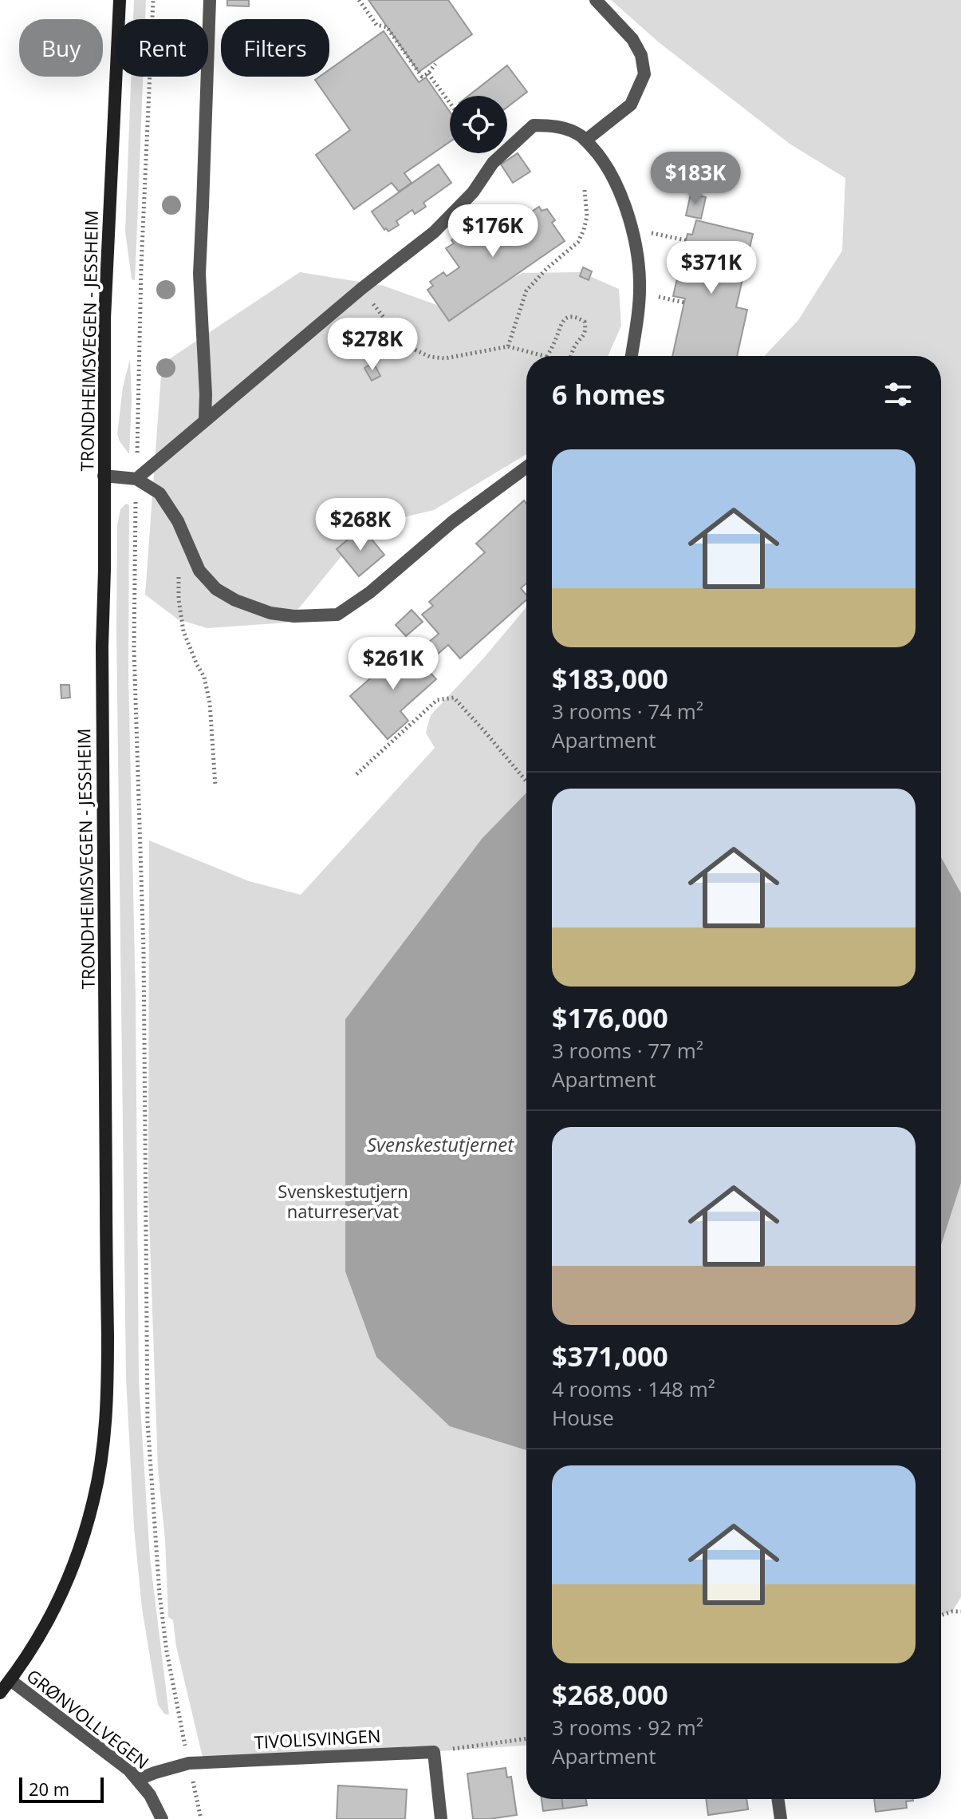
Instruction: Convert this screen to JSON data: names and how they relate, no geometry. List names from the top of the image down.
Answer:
{
  "streets": {
    "main road": ["TRONDHEIMSVEGEN - JESSHEIM"],
    "street": ["GRØNVOLLVEGEN", "TIVOLISVINGEN"]
  },
  "crossings": [
    ["TRONDHEIMSVEGEN - JESSHEIM", "GRØNVOLLVEGEN"],
    ["GRØNVOLLVEGEN", "TIVOLISVINGEN"]
  ],
  "water": ["Svenskestutjernet"],
  "parks": ["Svenskestutjern naturreservat"],
  "scale_bar": "20 m",
  "page": {
    "chip": ["Buy", "Rent", "Filters"],
    "price": [
      "$183K",
      "$176K",
      "$371K",
      "$278K",
      "$268K",
      "$261K"
    ],
    "heading": "6 homes",
    "list": [
      {
        "name": "$183,000",
        "note": "3 rooms · 74 m² · Apartment"
      },
      {
        "name": "$176,000",
        "note": "3 rooms · 77 m² · Apartment"
      },
      {
        "name": "$371,000",
        "note": "4 rooms · 148 m² · House"
      },
      {
        "name": "$268,000",
        "note": "3 rooms · 92 m² · Apartment"
      }
    ],
    "scale": "20 m"
  }
}
